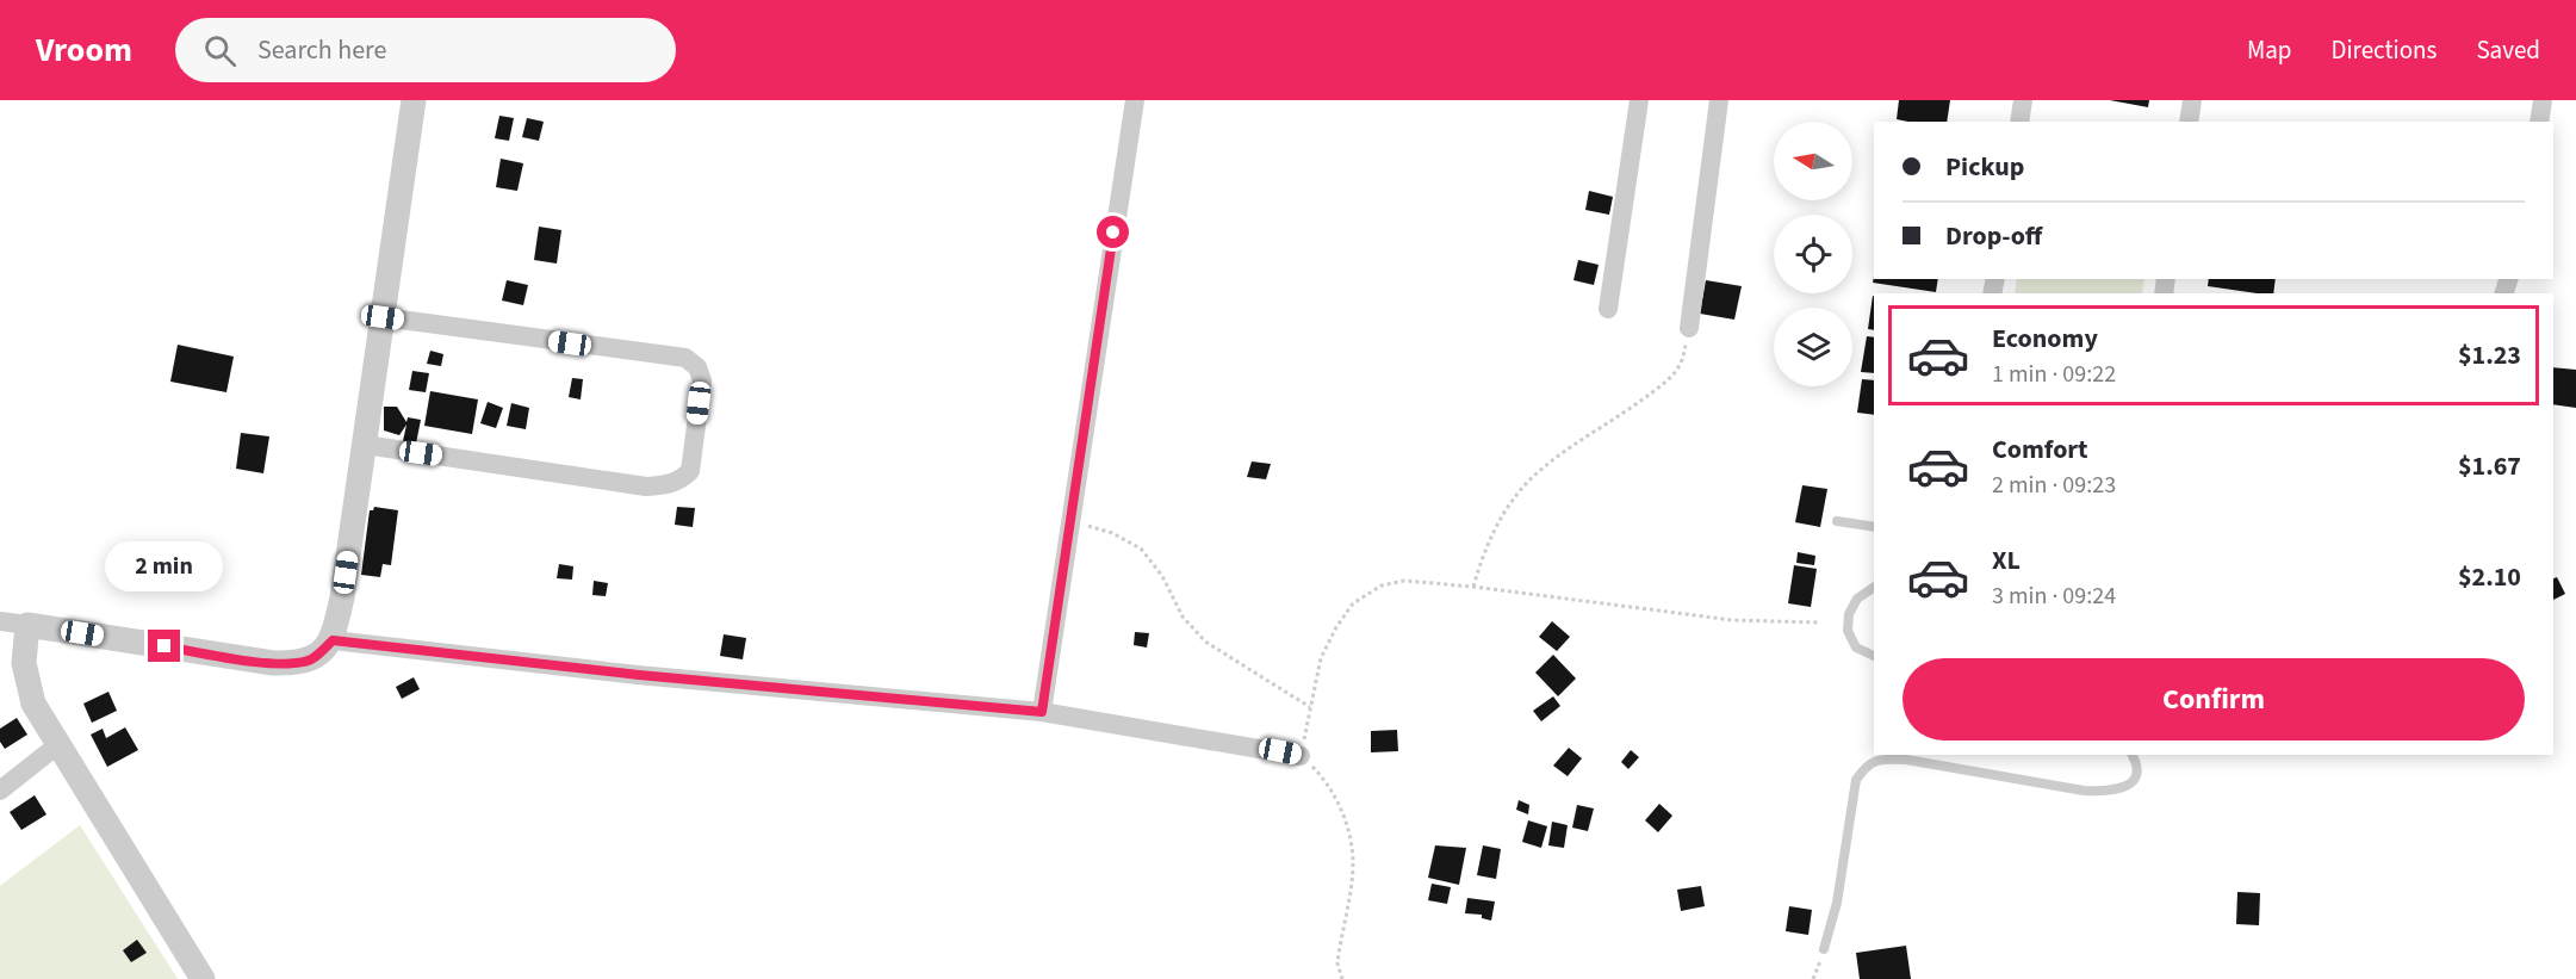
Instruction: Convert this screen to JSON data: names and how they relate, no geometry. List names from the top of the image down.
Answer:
{
  "north": "left",
  "page": {
    "header": "Vroom",
    "search": "Search here",
    "nav": ["Map", "Directions", "Saved"],
    "banner": ["Pickup", "Drop-off"],
    "list": [
      {
        "name": "Economy",
        "note": "1 min · 09:22",
        "value": "$1.23"
      },
      {
        "name": "Comfort",
        "note": "2 min · 09:23",
        "value": "$1.67"
      },
      {
        "name": "XL",
        "note": "3 min · 09:24",
        "value": "$2.10"
      }
    ],
    "bubble": "2 min",
    "buttons": "Confirm"
  }
}
